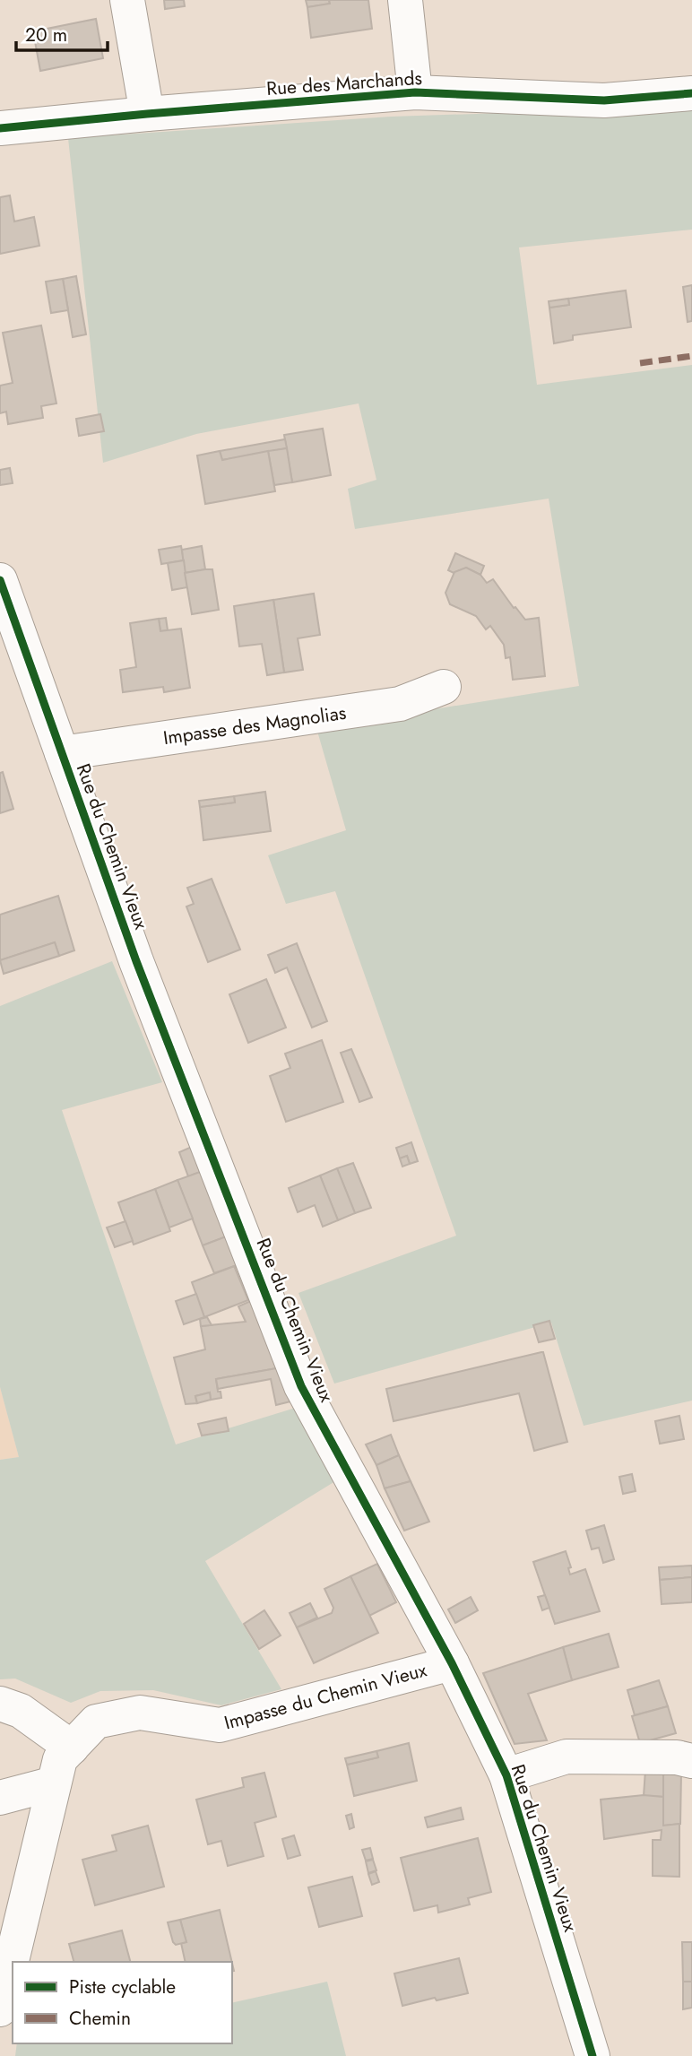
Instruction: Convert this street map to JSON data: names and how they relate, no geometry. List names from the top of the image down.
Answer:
{
  "streets": {
    "street": [
      "Rue des Marchands",
      "Impasse des Magnolias",
      "Rue du Chemin Vieux",
      "Impasse du Chemin Vieux"
    ]
  },
  "crossings": [
    ["Impasse des Magnolias", "Rue du Chemin Vieux"],
    ["Rue du Chemin Vieux", "Impasse du Chemin Vieux"]
  ],
  "legend": ["Piste cyclable", "Chemin"],
  "scale_bar": "20 m"
}
